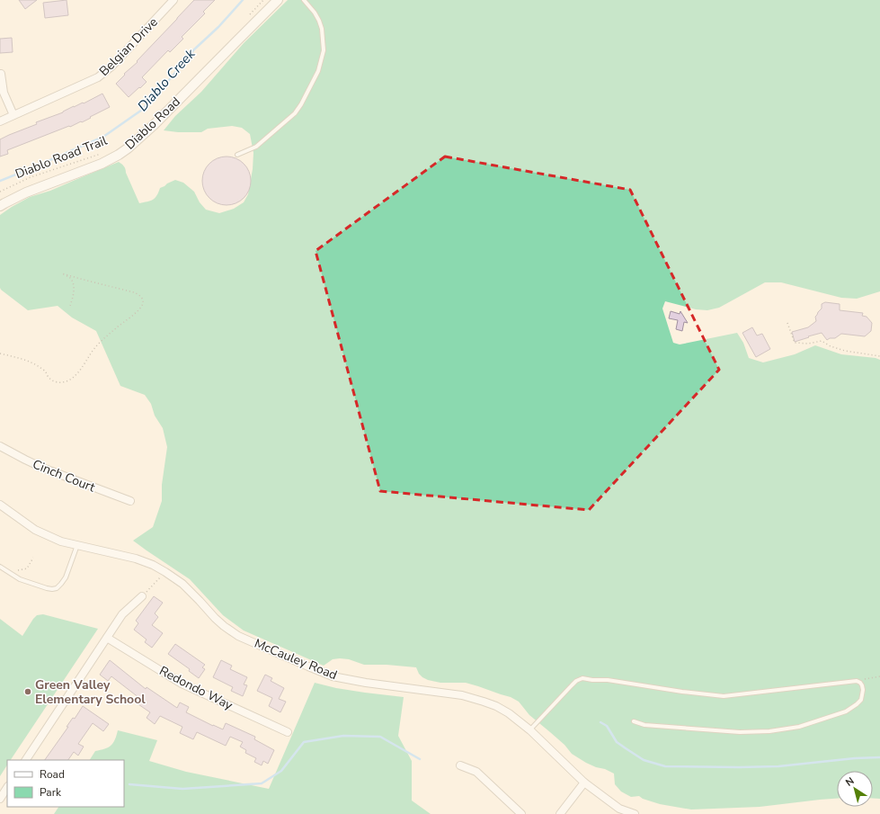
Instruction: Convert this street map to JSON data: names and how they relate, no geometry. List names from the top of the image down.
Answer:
{
  "streets": {
    "street": [
      "Belgian Drive",
      "Diablo Road",
      "Cinch Court",
      "McCauley Road",
      "Redondo Way"
    ],
    "path": ["Diablo Road Trail"]
  },
  "water": ["Diablo Creek"],
  "places": ["Green Valley Elementary School"],
  "legend": ["Road", "Park"],
  "north": "top left"
}
